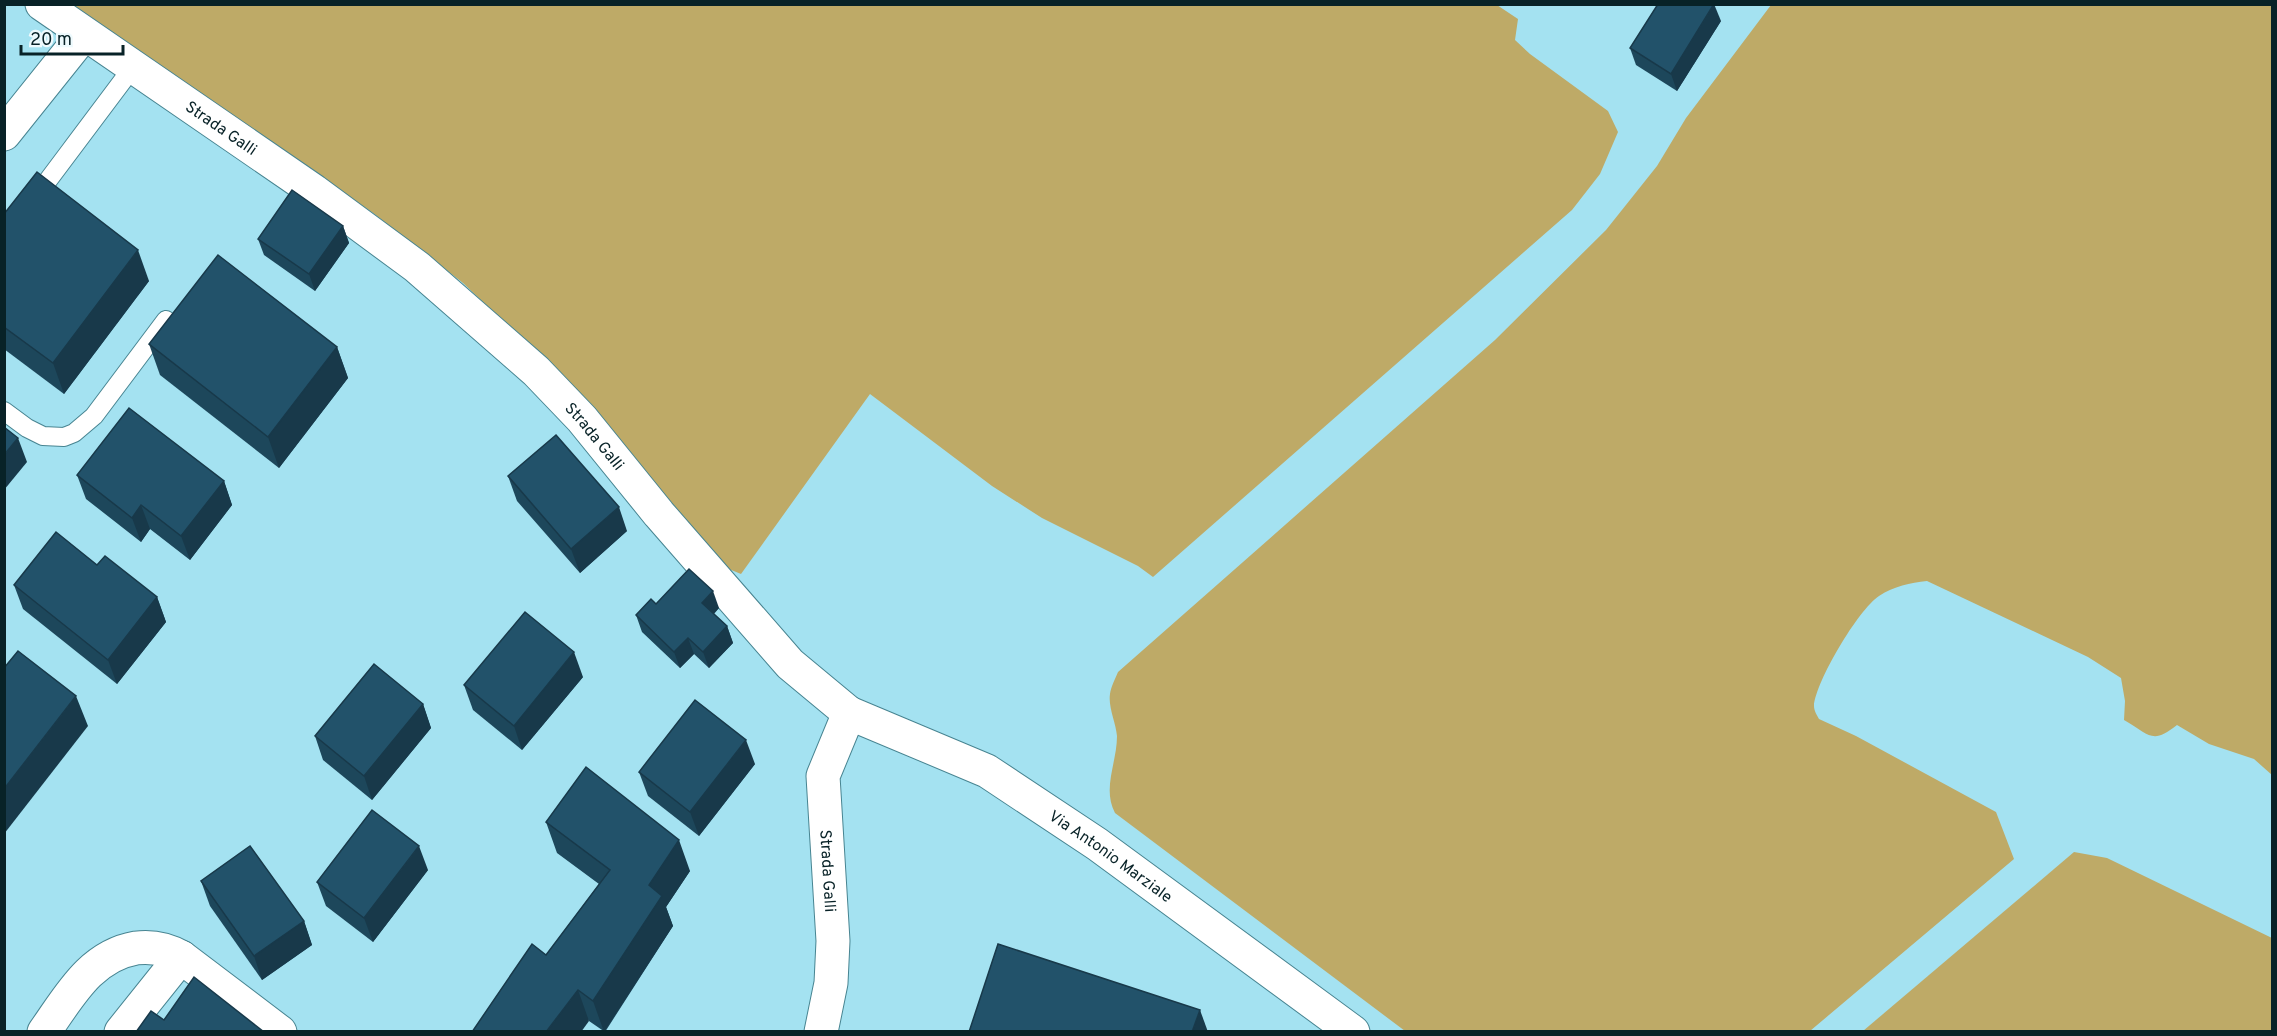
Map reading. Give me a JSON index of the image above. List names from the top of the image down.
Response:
{
  "streets": {
    "street": ["Strada Galli", "Via Antonio Marziale"]
  },
  "crossings": [
    ["Strada Galli", "Via Antonio Marziale"]
  ],
  "scale_bar": "20 m"
}
